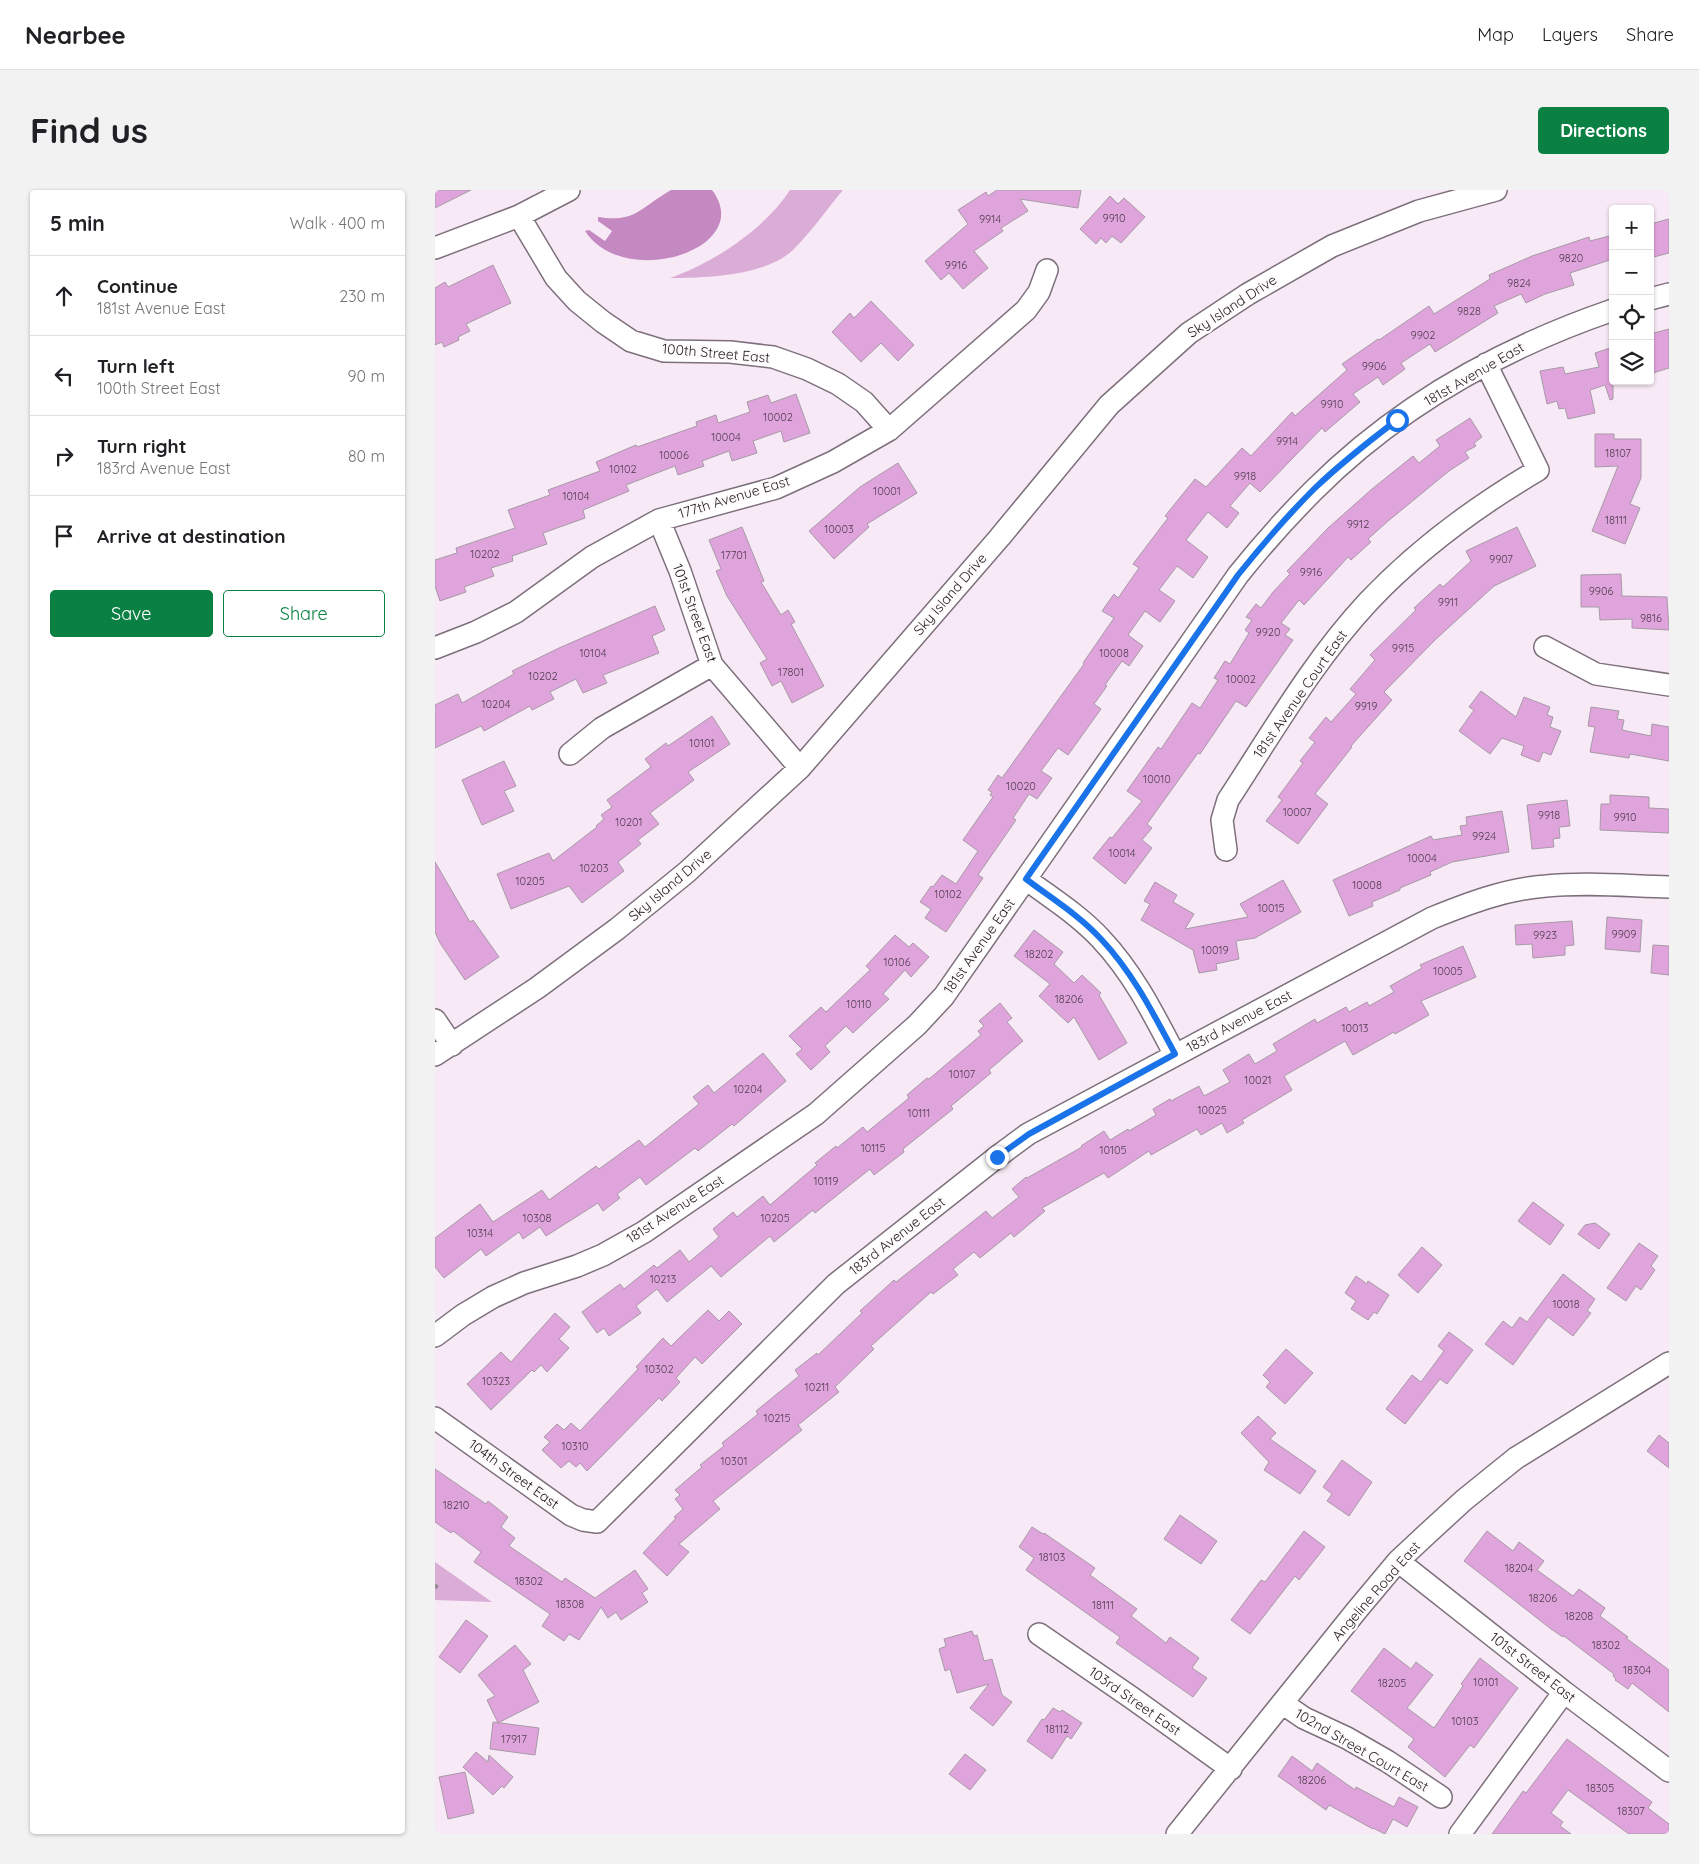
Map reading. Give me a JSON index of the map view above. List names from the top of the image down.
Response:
{
  "streets": {
    "street": [
      "Sky Island Drive",
      "100th Street East",
      "181st Avenue East",
      "177th Avenue East",
      "101st Street East",
      "181st Avenue Court East",
      "183rd Avenue East",
      "104th Street East",
      "Angeline Road East",
      "103rd Street East",
      "102nd Street Court East"
    ]
  },
  "crossings": [
    ["Sky Island Drive", "101st Street East"],
    ["100th Street East", "177th Avenue East"],
    ["181st Avenue East", "181st Avenue Court East"],
    ["177th Avenue East", "101st Street East"],
    ["101st Street East", "Angeline Road East"],
    ["183rd Avenue East", "104th Street East"],
    ["Angeline Road East", "103rd Street East"],
    ["Angeline Road East", "102nd Street Court East"]
  ],
  "house_numbers": [
    "9910",
    "9914",
    "9820",
    "9916",
    "9824",
    "9828",
    "9902",
    "9906",
    "9910",
    "10002",
    "10004",
    "9914",
    "18107",
    "10006",
    "10102",
    "9918",
    "10001",
    "10104",
    "18111",
    "9912",
    "10003",
    "10202",
    "17701",
    "9907",
    "9916",
    "9906",
    "9911",
    "9816",
    "9920",
    "9915",
    "10104",
    "10008",
    "17801",
    "10202",
    "10002",
    "10204",
    "9919",
    "10101",
    "10010",
    "10020",
    "10007",
    "9918",
    "9910",
    "10201",
    "9924",
    "10014",
    "10004",
    "10203",
    "10205",
    "10008",
    "10102",
    "10015",
    "9909",
    "9923",
    "10019",
    "18202",
    "10106",
    "10005",
    "18206",
    "10110",
    "10013",
    "10107",
    "10021",
    "10204",
    "10025",
    "10111",
    "10115",
    "10105",
    "10119",
    "10308",
    "10205",
    "10314",
    "10213",
    "10018",
    "10302",
    "10323",
    "10211",
    "10215",
    "10310",
    "10301",
    "18210",
    "18103",
    "18204",
    "18302",
    "18206",
    "18308",
    "18111",
    "18208",
    "18302",
    "18304",
    "10101",
    "18205",
    "10103",
    "18112",
    "17917",
    "18206",
    "18305",
    "18307"
  ],
  "page": {
    "header": "Nearbee",
    "nav": ["Map", "Layers", "Share"],
    "buttons": [
      "Directions",
      ["Save", "Share"]
    ],
    "title": "Find us",
    "heading": ["5 min", "Walk · 400 m"],
    "map_buttons": ["+", "−"],
    "list": [
      ["Continue", "181st Avenue East", "230 m"],
      ["Turn left", "100th Street East", "90 m"],
      ["Turn right", "183rd Avenue East", "80 m"],
      "Arrive at destination"
    ]
  }
}
